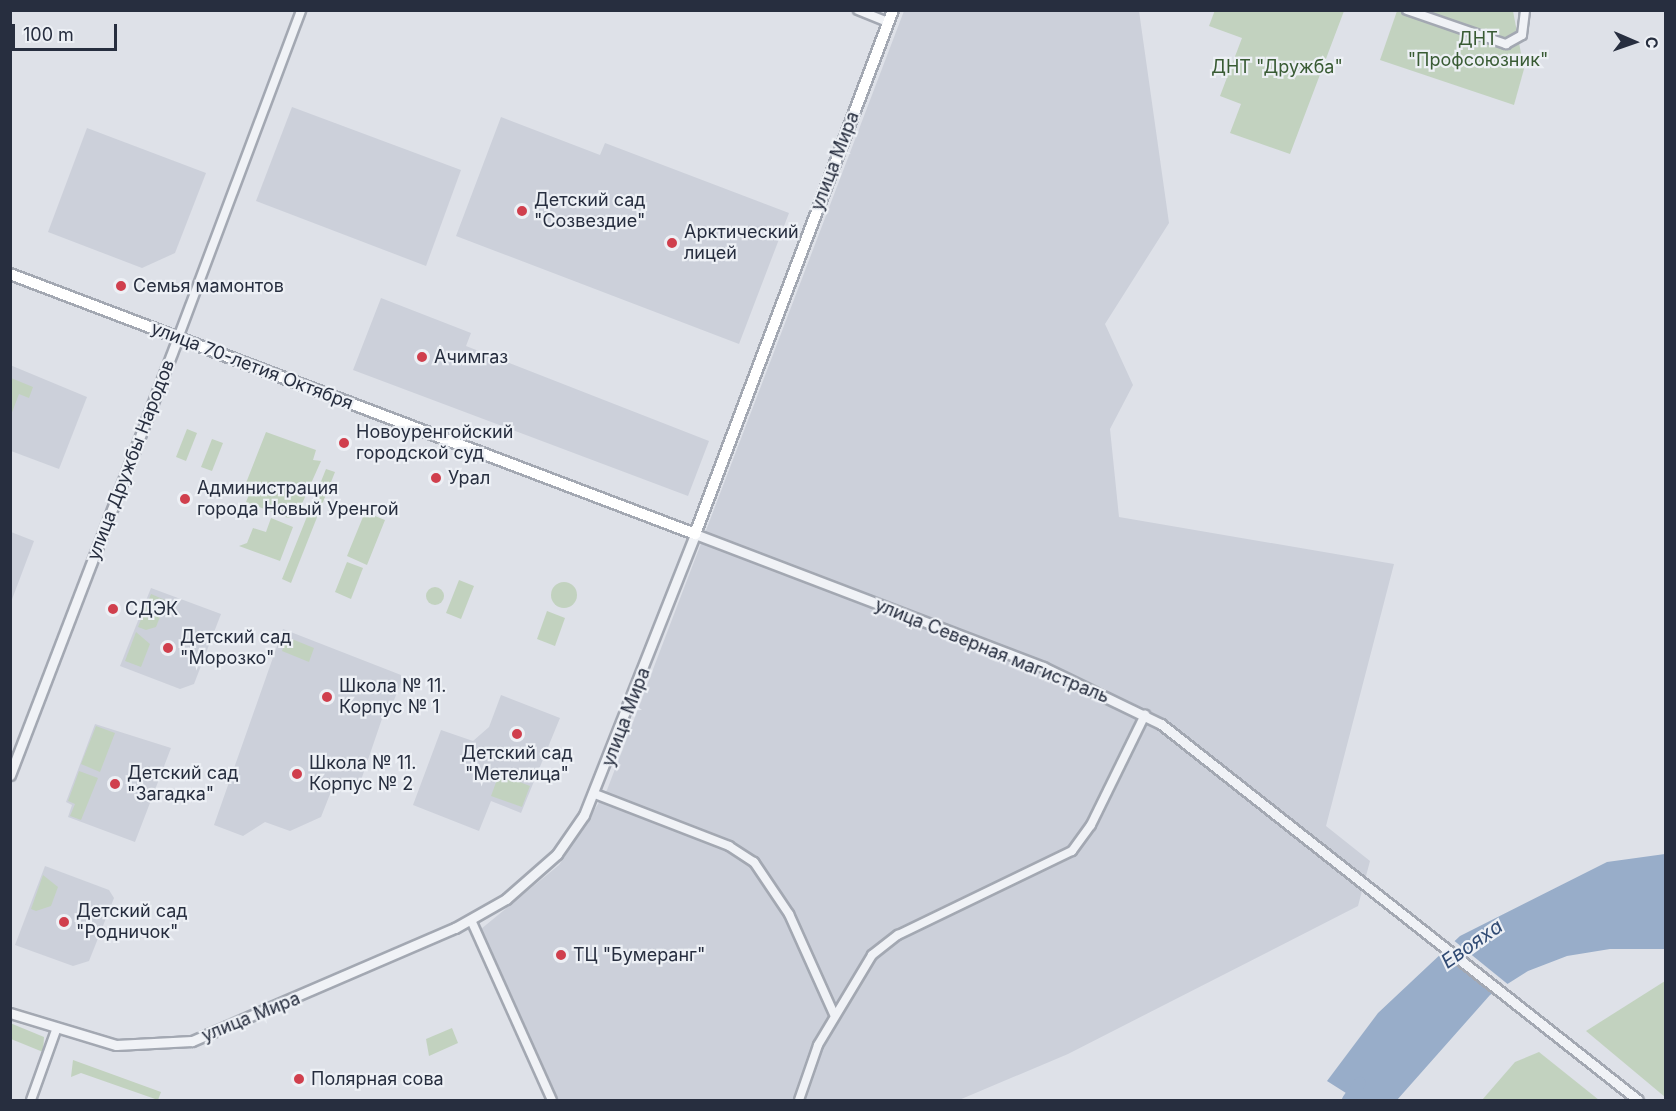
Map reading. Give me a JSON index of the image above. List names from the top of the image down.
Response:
{
  "streets": {
    "main road": ["улица Мира", "улица 70-летия Октября"],
    "street": ["улица Дружбы Народов", "улица Северная магистраль"]
  },
  "crossings": [
    ["улица Мира", "улица 70-летия Октября"],
    ["улица Мира", "улица Северная магистраль"],
    ["улица 70-летия Октября", "улица Дружбы Народов"],
    ["улица 70-летия Октября", "улица Северная магистраль"]
  ],
  "water": ["Евояха"],
  "parks": ["ДНТ \"Профсоюзник\"", "ДНТ \"Дружба\""],
  "places": [
    "Детский сад \"Созвездие\"",
    "Арктический лицей",
    "Семья мамонтов",
    "Ачимгаз",
    "Новоуренгойский городской суд",
    "Урал",
    "Администрация города Новый Уренгой",
    "СДЭК",
    "Детский сад \"Морозко\"",
    "Школа № 11. Корпус № 1",
    "Детский сад \"Метелица\"",
    "Школа № 11. Корпус № 2",
    "Детский сад \"Загадка\"",
    "Детский сад \"Родничок\"",
    "ТЦ \"Бумеранг\"",
    "Полярная сова"
  ],
  "scale_bar": "100 m",
  "north": "right"
}
